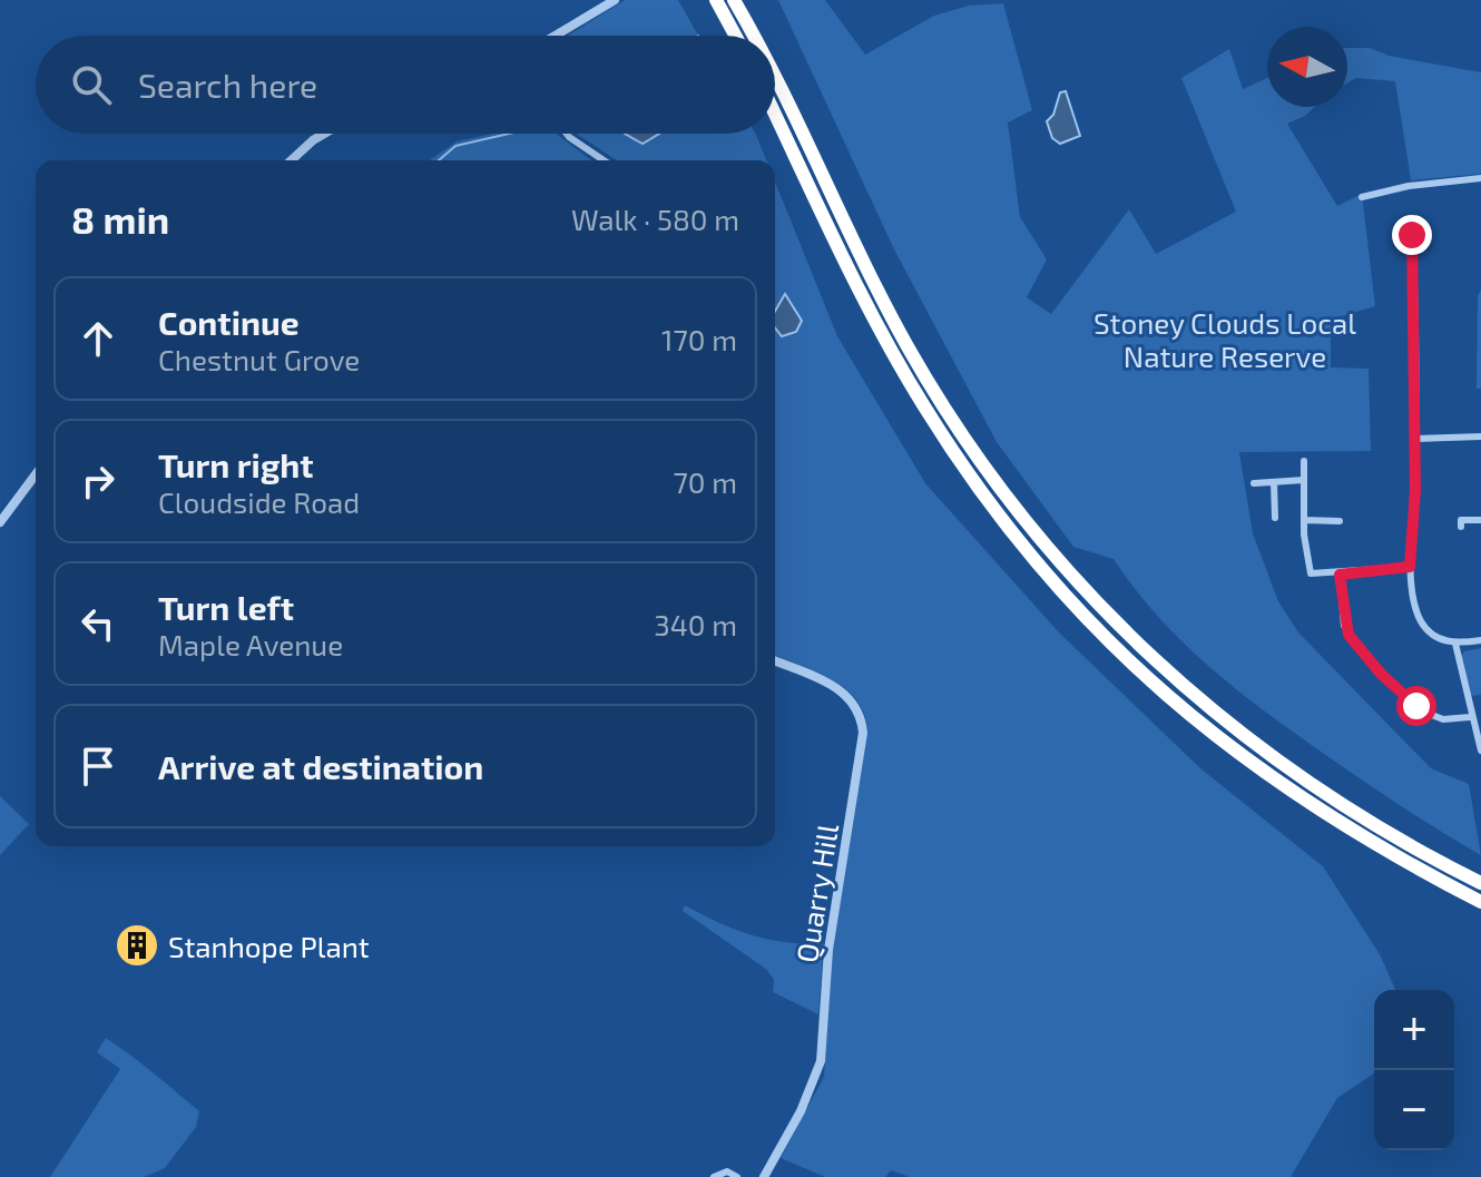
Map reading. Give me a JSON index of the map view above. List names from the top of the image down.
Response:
{
  "streets": {
    "street": ["Quarry Hill"]
  },
  "parks": ["Stoney Clouds Local Nature Reserve"],
  "places": {
    "building": ["Stanhope Plant"]
  },
  "north": "left",
  "page": {
    "search": "Search here",
    "heading": ["8 min", "Walk · 580 m"],
    "list": [
      ["Continue", "Chestnut Grove", "170 m"],
      ["Turn right", "Cloudside Road", "70 m"],
      ["Turn left", "Maple Avenue", "340 m"],
      "Arrive at destination"
    ],
    "map_buttons": ["+", "−"]
  }
}
